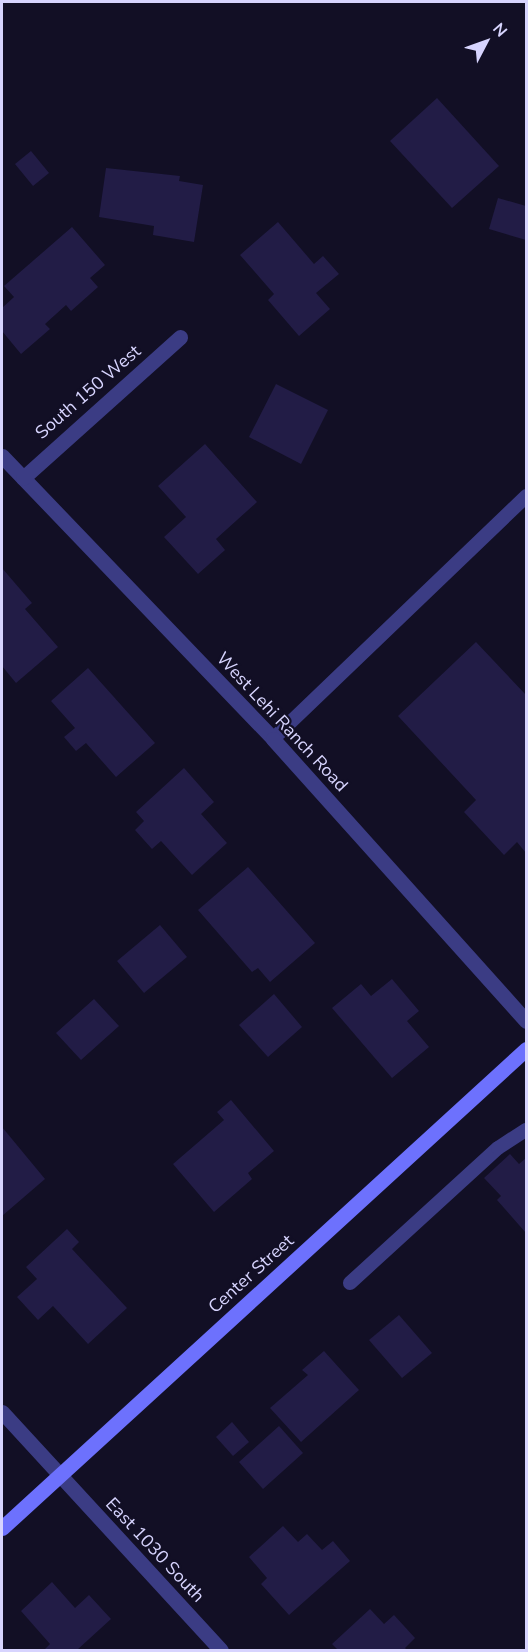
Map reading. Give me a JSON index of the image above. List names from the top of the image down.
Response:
{
  "streets": {
    "street": [
      "South 150 West",
      "West Lehi Ranch Road",
      "Center Street",
      "East 1030 South"
    ]
  },
  "crossings": [
    ["South 150 West", "West Lehi Ranch Road"],
    ["Center Street", "East 1030 South"]
  ],
  "north": "top right"
}
